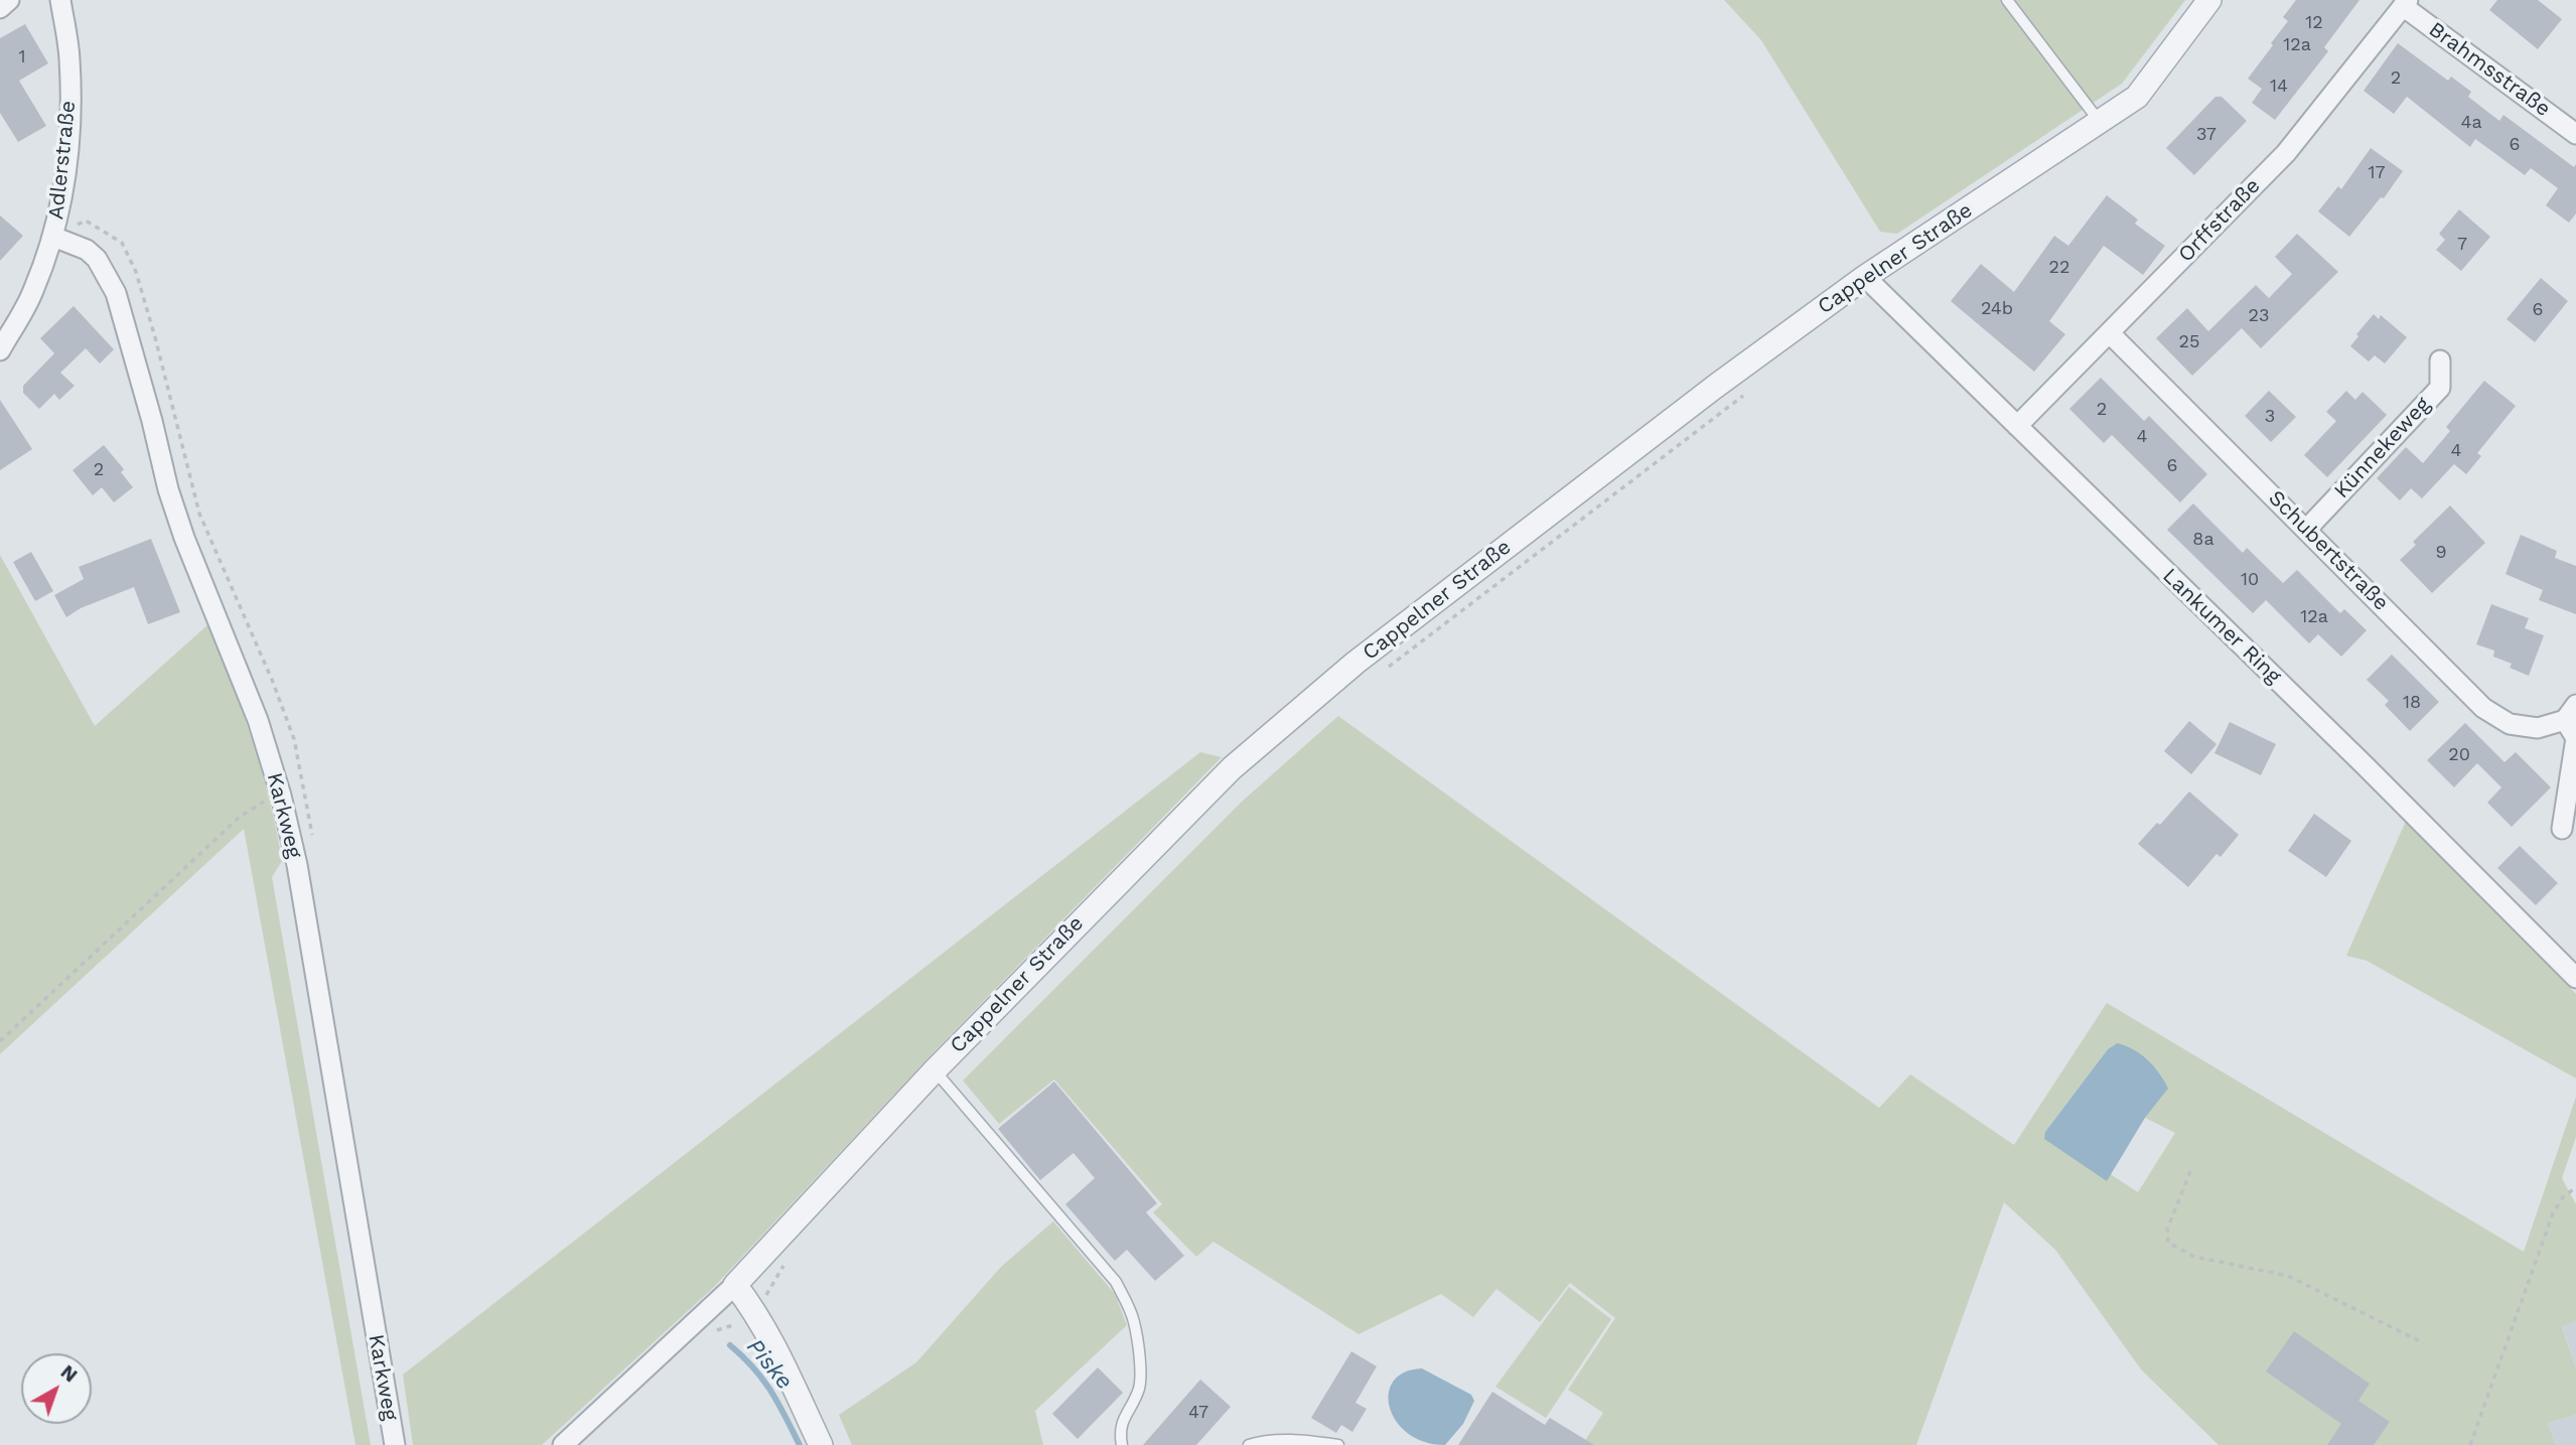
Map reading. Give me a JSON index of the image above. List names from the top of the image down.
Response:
{
  "streets": {
    "street": [
      "Brahmsstraße",
      "Adlerstraße",
      "Orffstraße",
      "Cappelner Straße",
      "Künnekeweg",
      "Schubertstraße",
      "Lankumer Ring",
      "Karkweg"
    ]
  },
  "crossings": [
    ["Brahmsstraße", "Orffstraße"],
    ["Adlerstraße", "Karkweg"],
    ["Orffstraße", "Schubertstraße"],
    ["Orffstraße", "Lankumer Ring"],
    ["Cappelner Straße", "Lankumer Ring"],
    ["Künnekeweg", "Schubertstraße"]
  ],
  "water": ["Piske"],
  "house_numbers": [
    "12",
    "12a",
    "1",
    "2",
    "14",
    "4a",
    "37",
    "6",
    "17",
    "7",
    "22",
    "24b",
    "6",
    "23",
    "25",
    "2",
    "3",
    "4",
    "4",
    "6",
    "2",
    "8a",
    "9",
    "10",
    "12a",
    "18",
    "20",
    "47"
  ],
  "north": "top right"
}
